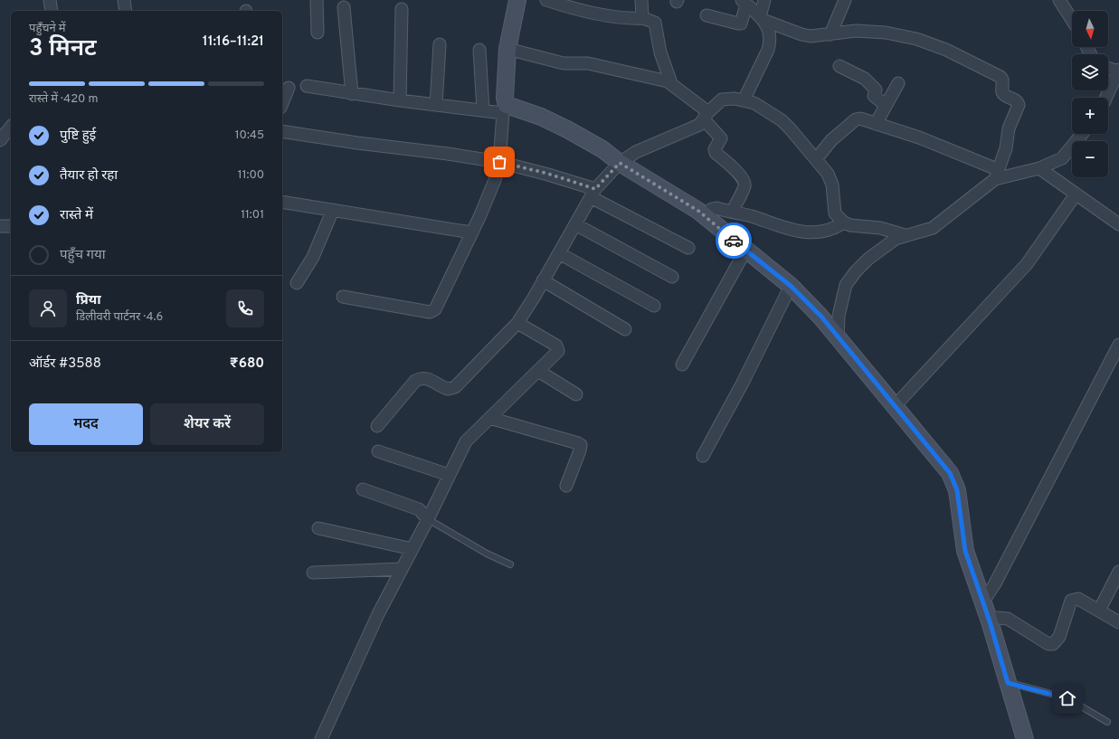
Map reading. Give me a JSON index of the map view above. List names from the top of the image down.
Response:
{
  "north": "bottom",
  "page": {
    "map_buttons": ["+", "−"],
    "heading": ["3 मिनट", "पहुँचने में", "11:16–11:21"],
    "panel": [
      "प्रिया",
      "डिलीवरी पार्टनर · 4.6",
      "ऑर्डर #3588",
      "₹680"
    ],
    "bar": "रास्ते में · 420 m",
    "list": [
      ["पुष्टि हुई", "10:45"],
      ["तैयार हो रहा", "11:00"],
      ["रास्ते में", "11:01"],
      "पहुँच गया"
    ],
    "buttons": ["मदद", "शेयर करें"]
  }
}
